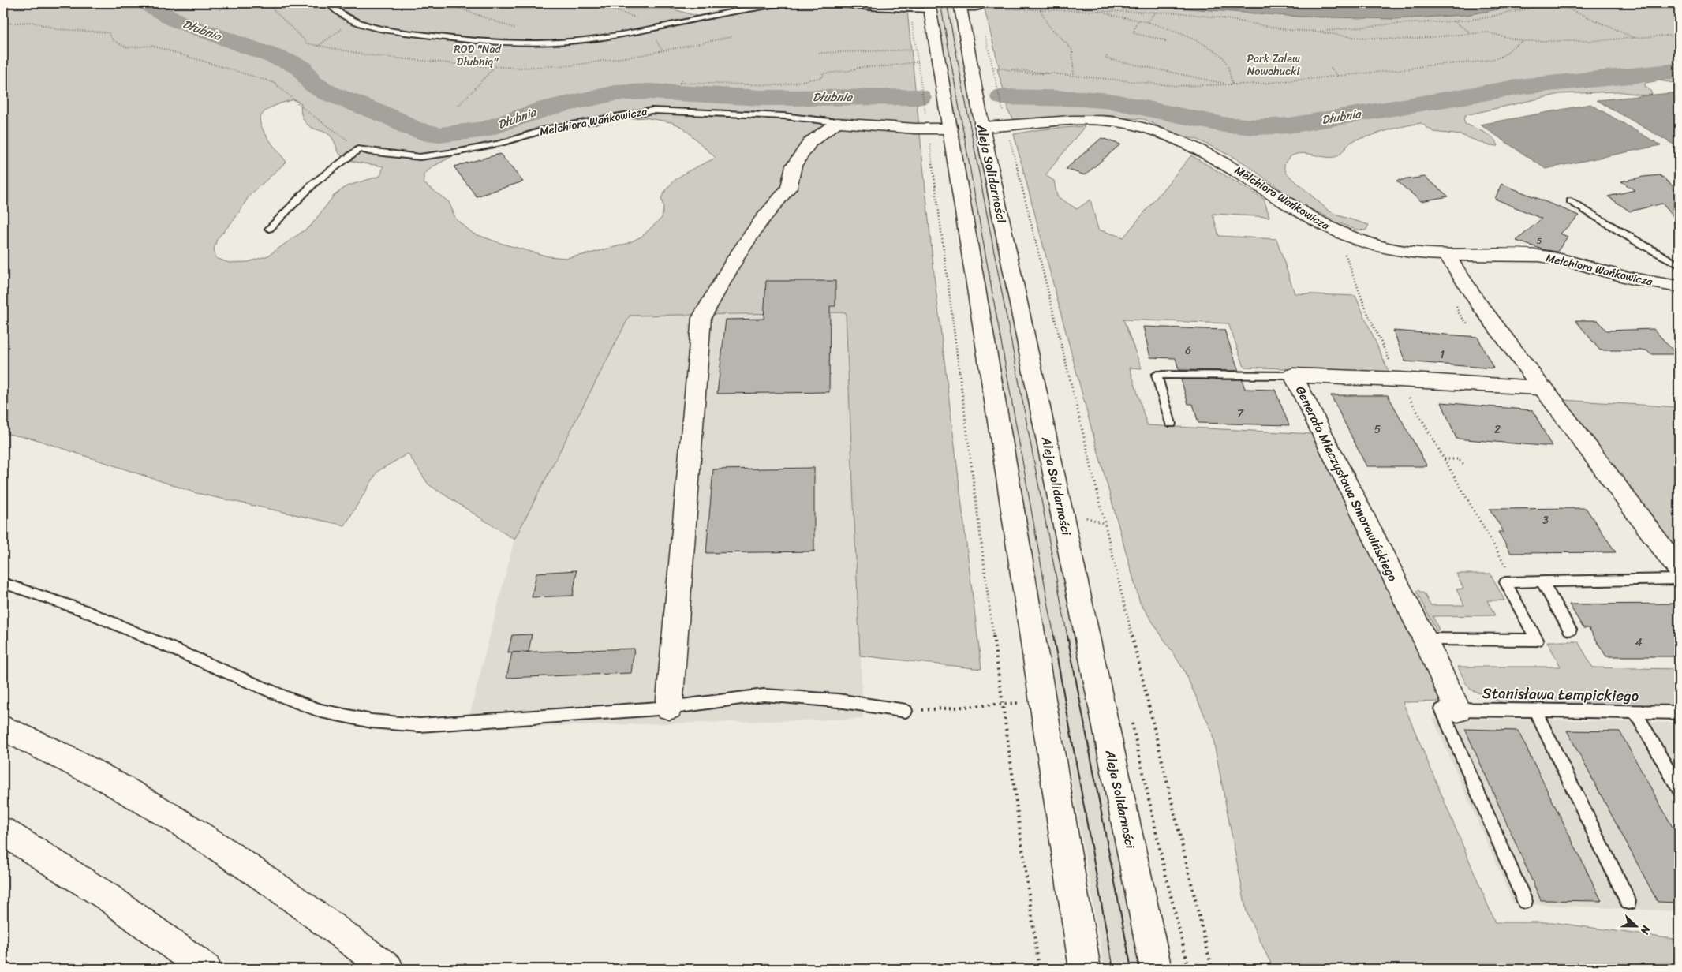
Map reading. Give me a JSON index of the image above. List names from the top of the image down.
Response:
{
  "streets": {
    "street": ["Melchiora Wańkowicza", "Aleja Solidarności", "Generała Mieczysława Smorawińskiego"],
    "lane": ["Stanisława Łempickiego"]
  },
  "crossings": [
    ["Melchiora Wańkowicza", "Aleja Solidarności"],
    ["Generała Mieczysława Smorawińskiego", "Stanisława Łempickiego"]
  ],
  "water": ["Dłubnia"],
  "parks": ["ROD \"Nad Dłubnią\"", "Park Zalew Nowohucki"],
  "house_numbers": [
    "5",
    "6",
    "1",
    "7",
    "5",
    "2",
    "3",
    "4"
  ],
  "north": "right"
}
